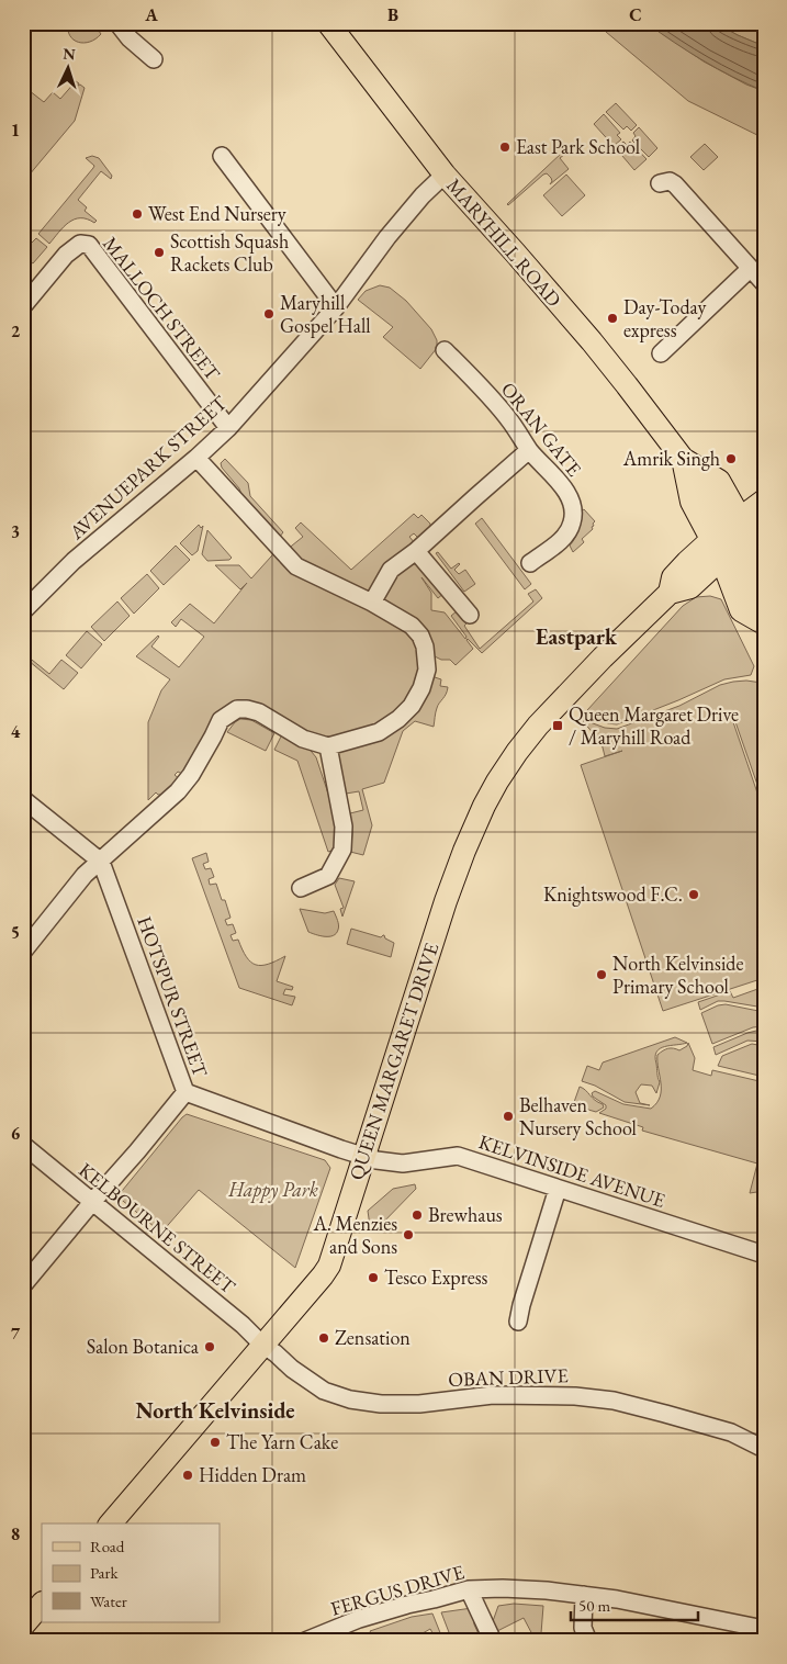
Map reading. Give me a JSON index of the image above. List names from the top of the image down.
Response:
{
  "streets": {
    "main road": ["MARYHILL ROAD", "QUEEN MARGARET DRIVE"],
    "street": [
      "MALLOCH STREET",
      "ORAN GATE",
      "AVENUEPARK STREET",
      "HOTSPUR STREET",
      "KELVINSIDE AVENUE",
      "KELBOURNE STREET",
      "OBAN DRIVE",
      "FERGUS DRIVE"
    ]
  },
  "crossings": [
    ["MARYHILL ROAD", "AVENUEPARK STREET"],
    ["MARYHILL ROAD", "QUEEN MARGARET DRIVE"],
    ["MALLOCH STREET", "AVENUEPARK STREET"],
    ["HOTSPUR STREET", "QUEEN MARGARET DRIVE"],
    ["HOTSPUR STREET", "KELVINSIDE AVENUE"],
    ["QUEEN MARGARET DRIVE", "KELVINSIDE AVENUE"],
    ["QUEEN MARGARET DRIVE", "KELBOURNE STREET"],
    ["QUEEN MARGARET DRIVE", "OBAN DRIVE"],
    ["KELBOURNE STREET", "OBAN DRIVE"]
  ],
  "districts": ["Eastpark", "North Kelvinside"],
  "parks": ["Happy Park"],
  "places": {
    "other": [
      "East Park School",
      "West End Nursery",
      "Scottish Squash Rackets Club",
      "Maryhill Gospel Hall",
      "Day-Today express",
      "Amrik Singh",
      "Knightswood F.C.",
      "North Kelvinside Primary School",
      "Belhaven Nursery School",
      "Brewhaus",
      "A. Menzies and Sons",
      "Tesco Express",
      "Zensation",
      "Salon Botanica",
      "The Yarn Cake",
      "Hidden Dram"
    ],
    "transit": ["Queen Margaret Drive / Maryhill Road"]
  },
  "legend": ["Road", "Park", "Water"],
  "scale_bar": "50 m",
  "north": "top",
  "grid": {
    "columns": ["A", "B", "C"],
    "rows": [
      "1",
      "2",
      "3",
      "4",
      "5",
      "6",
      "7",
      "8"
    ]
  }
}
